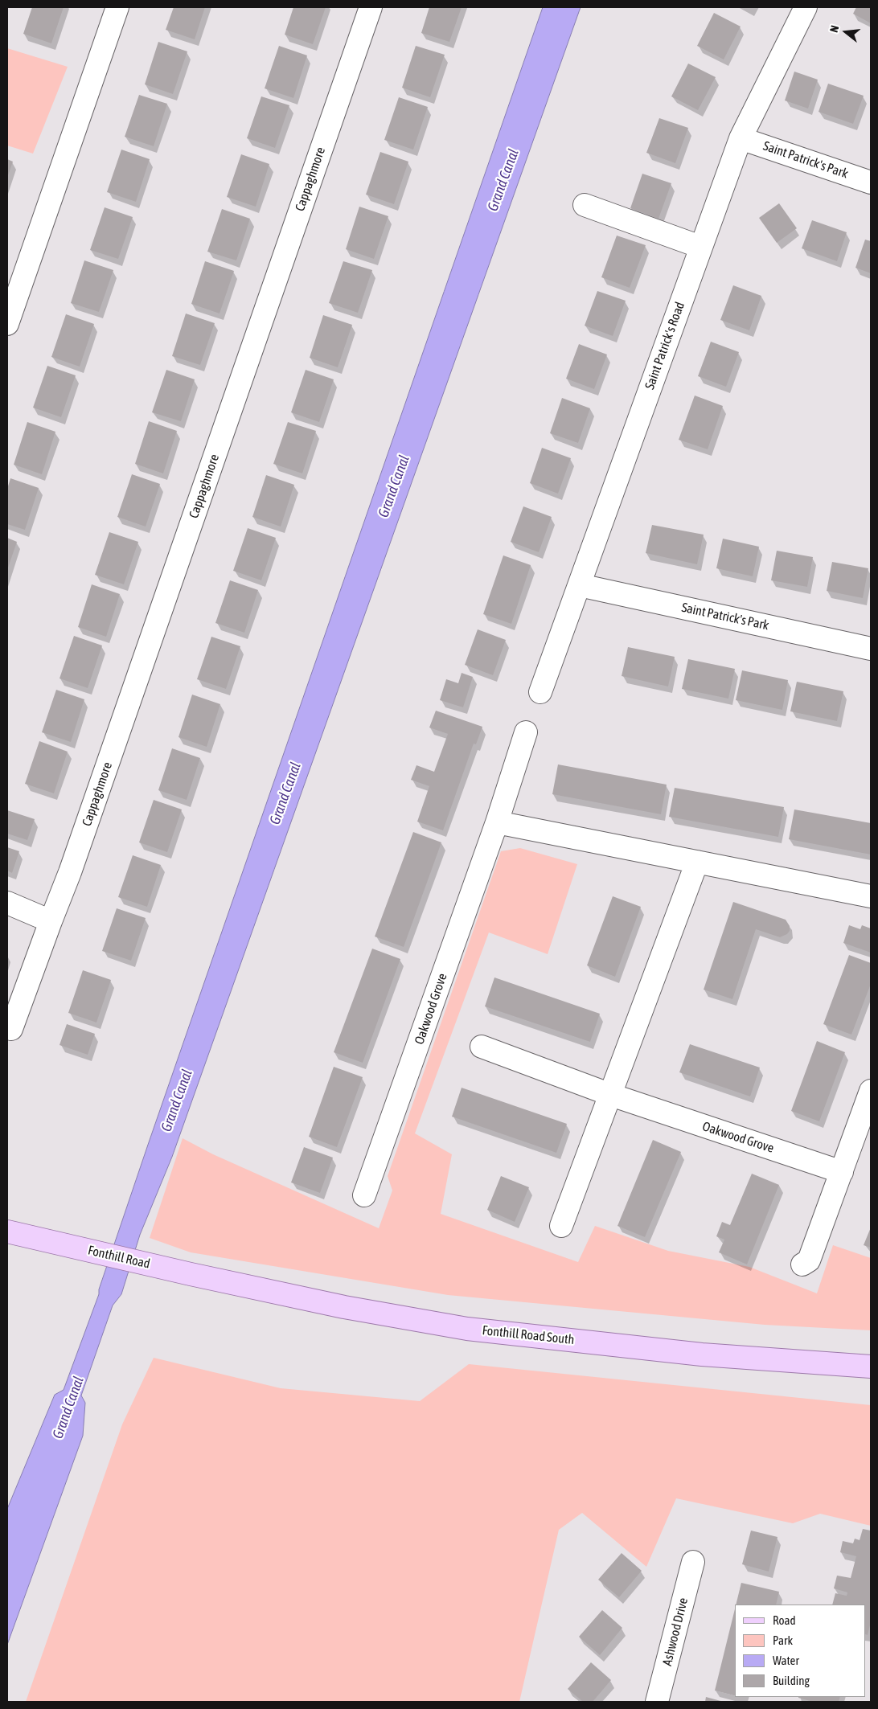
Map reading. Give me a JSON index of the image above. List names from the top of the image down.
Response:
{
  "streets": {
    "main road": ["Fonthill Road", "Fonthill Road South"],
    "street": [
      "Saint Patrick's Park",
      "Cappaghmore",
      "Saint Patrick's Road",
      "Oakwood Grove",
      "Ashwood Drive"
    ]
  },
  "crossings": [
    ["Saint Patrick's Park", "Saint Patrick's Road"],
    ["Fonthill Road", "Fonthill Road South"]
  ],
  "water": ["Grand Canal"],
  "legend": [
    "Road",
    "Park",
    "Water",
    "Building"
  ],
  "north": "left"
}
